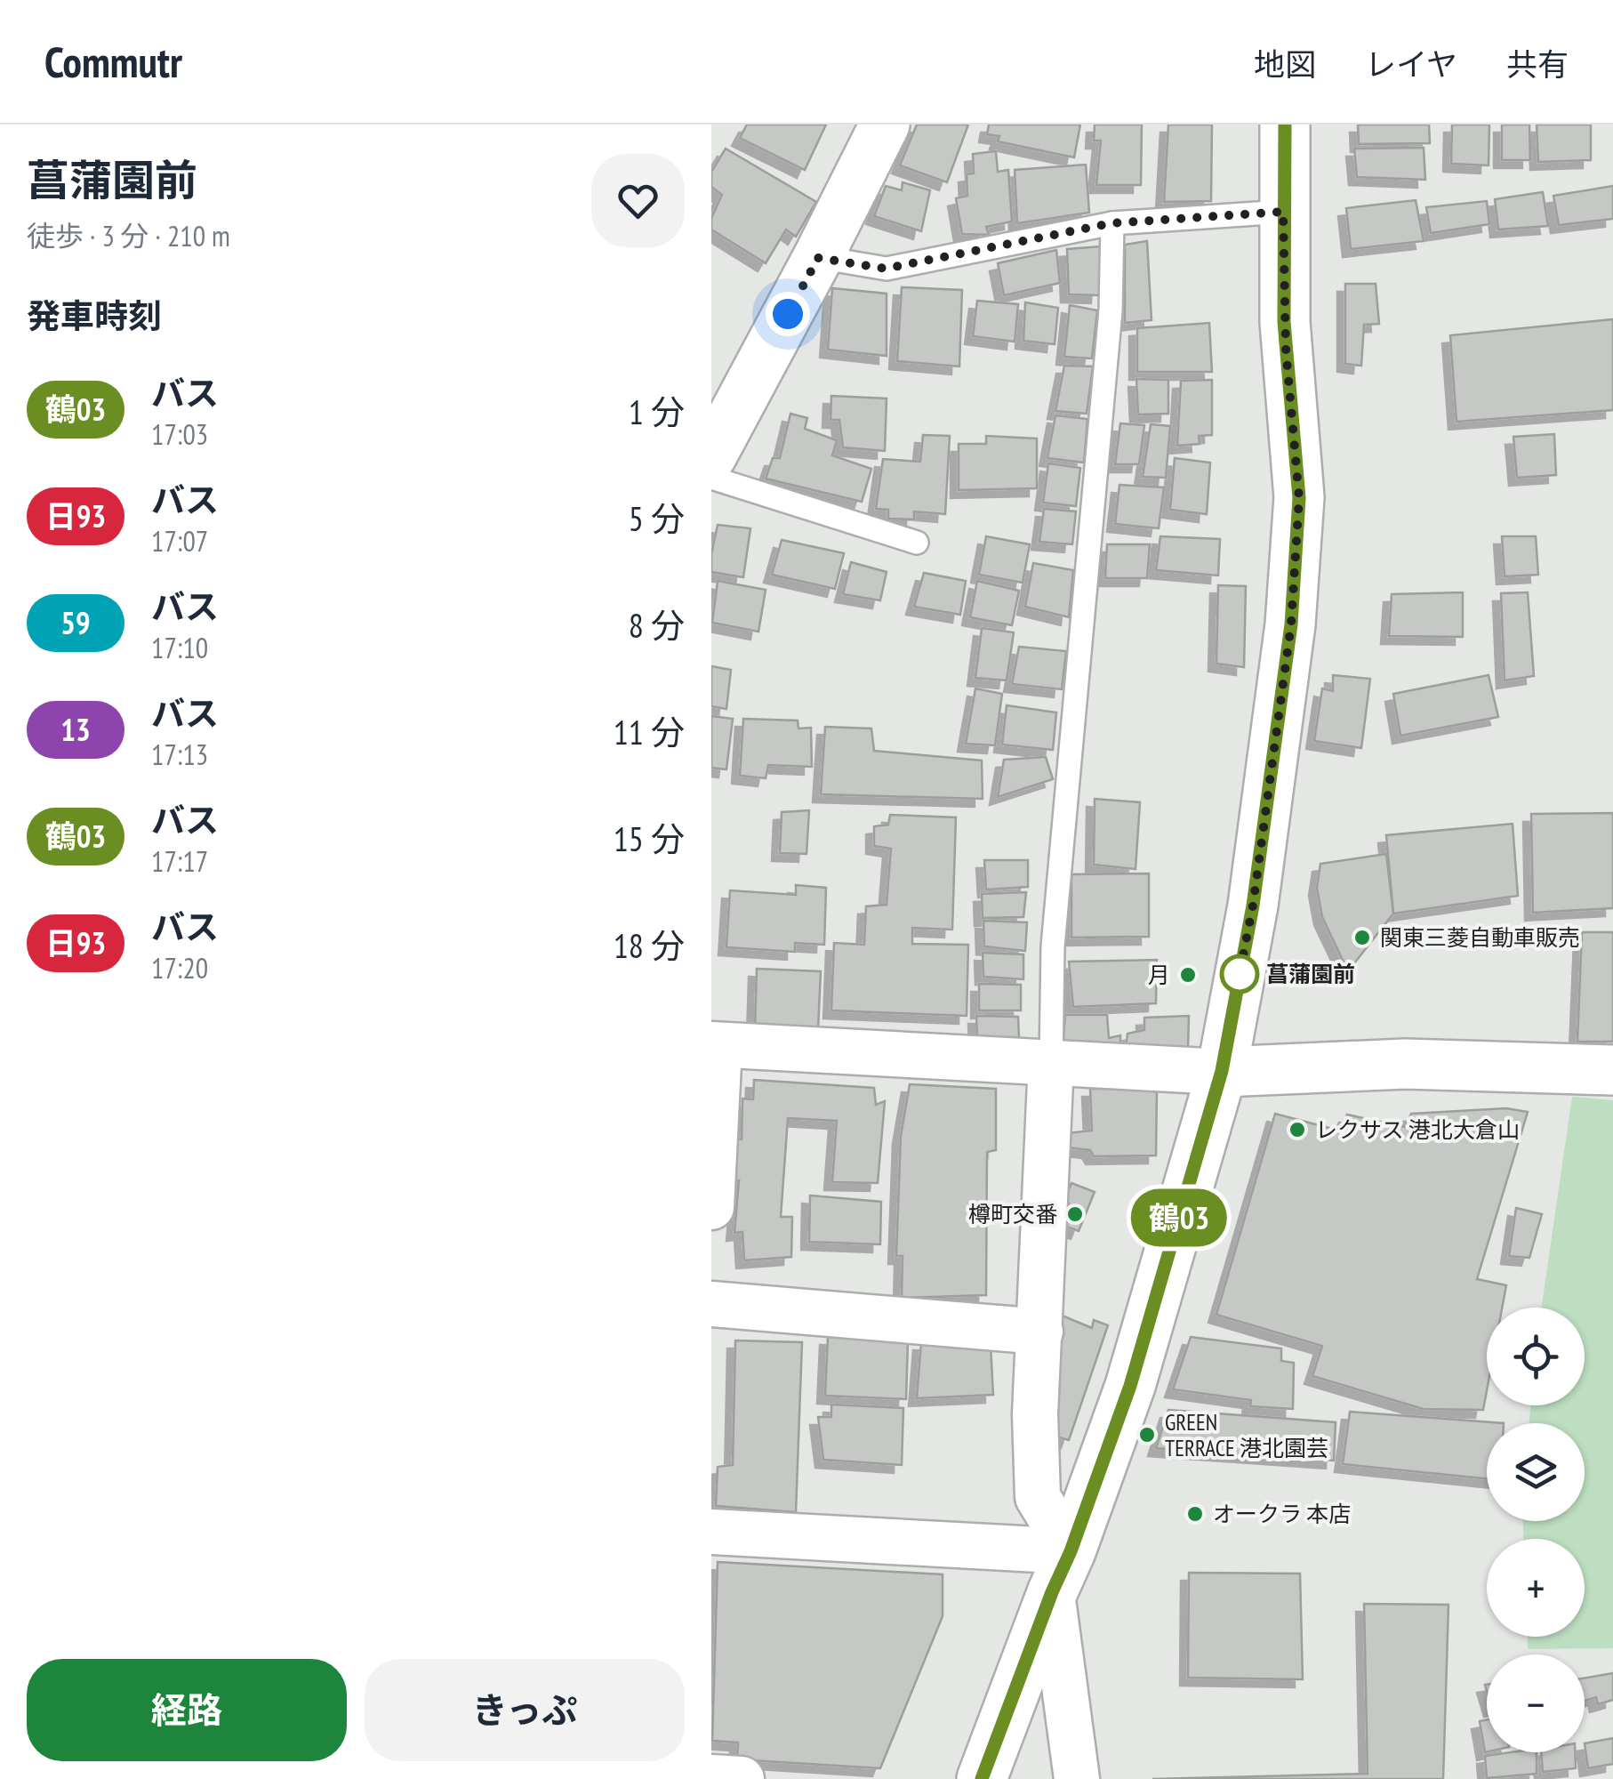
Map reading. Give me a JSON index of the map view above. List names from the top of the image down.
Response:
{
  "places": [
    "関東三菱自動車販売",
    "菖蒲園前",
    "月",
    "レクサス 港北大倉山",
    "樽町交番",
    "GREEN TERRACE 港北園芸",
    "オークラ 本店"
  ],
  "lines": ["bus line 鶴03"],
  "page": {
    "header": "Commutr",
    "nav": ["地図", "レイヤ", "共有"],
    "heading": [
      ["菖蒲園前", "徒歩 · 3 分 · 210 m"],
      "発車時刻"
    ],
    "on_map": "鶴03",
    "list": [
      {
        "mark": "鶴03",
        "name": "バス",
        "note": "17:03",
        "value": "1 分"
      },
      {
        "mark": "日93",
        "name": "バス",
        "note": "17:07",
        "value": "5 分"
      },
      {
        "mark": "59",
        "name": "バス",
        "note": "17:10",
        "value": "8 分"
      },
      {
        "mark": "13",
        "name": "バス",
        "note": "17:13",
        "value": "11 分"
      },
      {
        "mark": "鶴03",
        "name": "バス",
        "note": "17:17",
        "value": "15 分"
      },
      {
        "mark": "日93",
        "name": "バス",
        "note": "17:20",
        "value": "18 分"
      }
    ],
    "map_buttons": ["+", "−"],
    "buttons": ["経路", "きっぷ"]
  }
}
